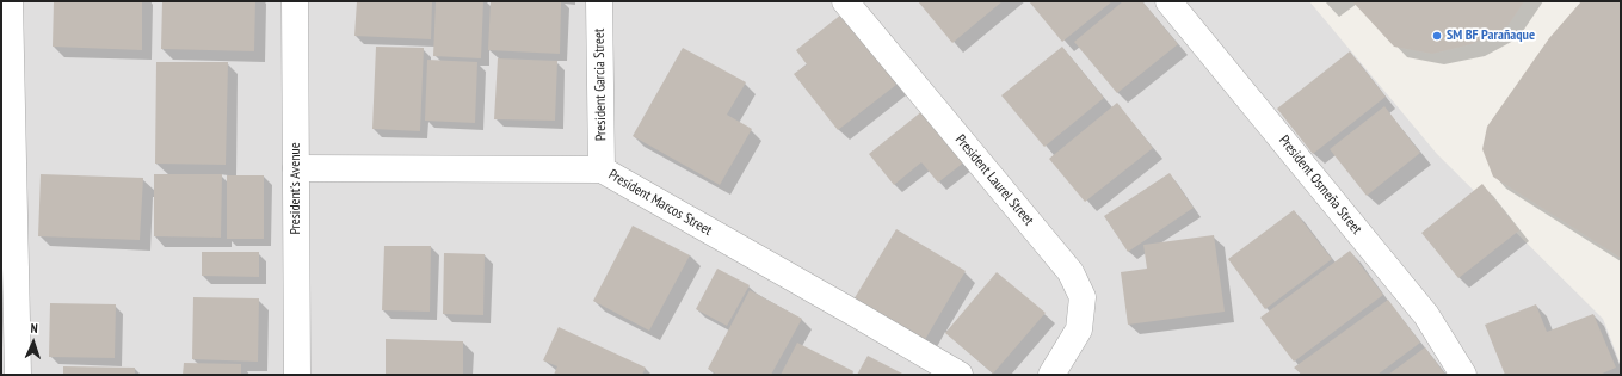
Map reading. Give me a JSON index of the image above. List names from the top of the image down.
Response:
{
  "streets": {
    "street": [
      "President Garcia Street",
      "President Laurel Street",
      "President Osmeña Street",
      "President's Avenue",
      "President Marcos Street"
    ]
  },
  "crossings": [
    ["President Garcia Street", "President Marcos Street"],
    ["President's Avenue", "President Marcos Street"]
  ],
  "places": ["SM BF Parañaque"],
  "north": "top"
}
